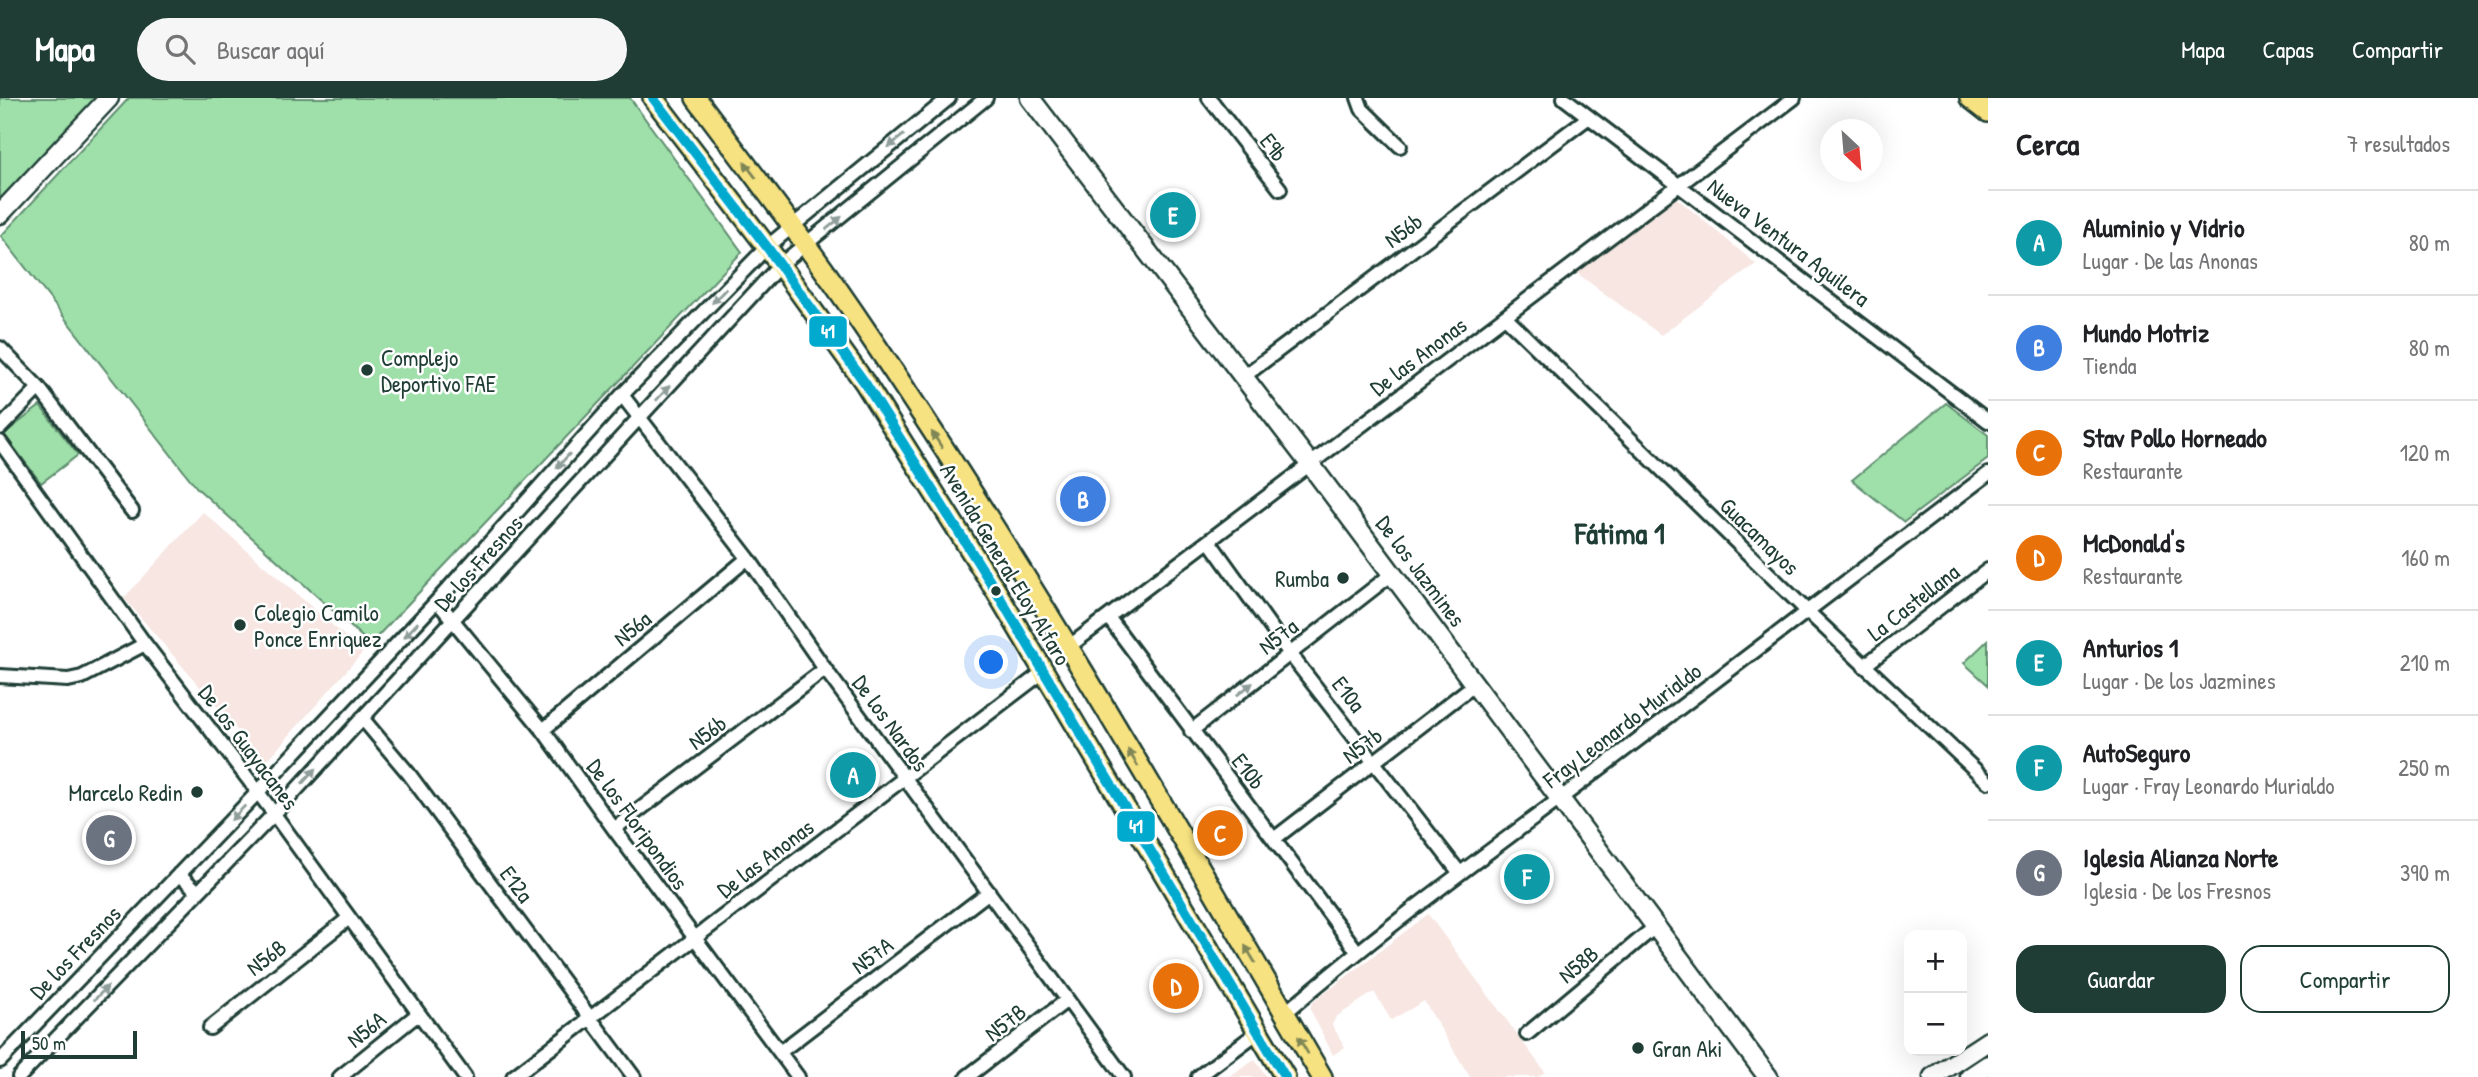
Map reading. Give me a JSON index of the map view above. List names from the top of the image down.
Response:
{
  "streets": {
    "main road": ["Avenida General Eloy Alfaro"],
    "street": [
      "E9b",
      "N56b",
      "Nueva Ventura Aguilera",
      "De las Anonas",
      "Guacamayos",
      "De los Fresnos",
      "De los Jazmines",
      "La Castellana",
      "N56a",
      "N57a",
      "E10a",
      "De los Nardos",
      "Fray Leonardo Murialdo",
      "N57b",
      "De los Guayacanes",
      "E10b",
      "De los Floripondios",
      "E12a",
      "N57A",
      "N56B",
      "N58B",
      "N57B",
      "N56A"
    ]
  },
  "crossings": [
    ["N56b", "Nueva Ventura Aguilera"],
    ["N56b", "De los Jazmines"],
    ["N56b", "De los Nardos"],
    ["N56b", "De los Floripondios"],
    ["Nueva Ventura Aguilera", "De las Anonas"],
    ["De las Anonas", "Guacamayos"],
    ["De las Anonas", "Avenida General Eloy Alfaro"],
    ["De las Anonas", "De los Jazmines"],
    ["De las Anonas", "E10a"],
    ["De las Anonas", "De los Nardos"],
    ["De las Anonas", "E10b"],
    ["De las Anonas", "De los Floripondios"],
    ["De las Anonas", "E12a"],
    ["Guacamayos", "La Castellana"],
    ["Guacamayos", "Fray Leonardo Murialdo"],
    ["De los Fresnos", "Avenida General Eloy Alfaro"],
    ["De los Fresnos", "De los Nardos"],
    ["De los Fresnos", "De los Guayacanes"],
    ["De los Fresnos", "De los Floripondios"],
    ["De los Fresnos", "E12a"],
    ["Avenida General Eloy Alfaro", "Fray Leonardo Murialdo"],
    ["De los Jazmines", "N57a"],
    ["De los Jazmines", "Fray Leonardo Murialdo"],
    ["De los Jazmines", "N57b"],
    ["De los Jazmines", "N58B"],
    ["N56a", "De los Nardos"],
    ["N56a", "De los Floripondios"],
    ["N57a", "E10a"],
    ["N57a", "E10b"],
    ["E10a", "Fray Leonardo Murialdo"],
    ["E10a", "N57b"],
    ["De los Nardos", "N57A"],
    ["De los Nardos", "N57B"],
    ["Fray Leonardo Murialdo", "E10b"],
    ["N57b", "E10b"],
    ["De los Guayacanes", "N56B"],
    ["De los Guayacanes", "N56A"],
    ["De los Floripondios", "N57A"]
  ],
  "one_way": ["N57a"],
  "districts": ["Fátima 1"],
  "places": [
    "Complejo Deportivo FAE",
    "Rumba",
    "Colegio Camilo Ponce Enriquez",
    "Marcelo Redin",
    "Gran Aki"
  ],
  "lines": ["transit line 41"],
  "scale_bar": "50 m",
  "north": "bottom right",
  "page": {
    "header": "Mapa",
    "search": "Buscar aquí",
    "nav": ["Mapa", "Capas", "Compartir"],
    "heading": ["Cerca", "7 resultados"],
    "pins": [
      "E",
      "B",
      "A",
      "C",
      "G",
      "F",
      "D"
    ],
    "list": [
      {
        "mark": "A",
        "name": "Aluminio y Vidrio",
        "note": "Lugar · De las Anonas",
        "value": "80 m"
      },
      {
        "mark": "B",
        "name": "Mundo Motriz",
        "note": "Tienda",
        "value": "80 m"
      },
      {
        "mark": "C",
        "name": "Stav Pollo Horneado",
        "note": "Restaurante",
        "value": "120 m"
      },
      {
        "mark": "D",
        "name": "McDonald's",
        "note": "Restaurante",
        "value": "160 m"
      },
      {
        "mark": "E",
        "name": "Anturios 1",
        "note": "Lugar · De los Jazmines",
        "value": "210 m"
      },
      {
        "mark": "F",
        "name": "AutoSeguro",
        "note": "Lugar · Fray Leonardo Murialdo",
        "value": "250 m"
      },
      {
        "mark": "G",
        "name": "Iglesia Alianza Norte",
        "note": "Iglesia · De los Fresnos",
        "value": "390 m"
      }
    ],
    "buttons": ["Guardar", "Compartir"],
    "map_buttons": ["+", "−"],
    "scale": "50 m"
  }
}
